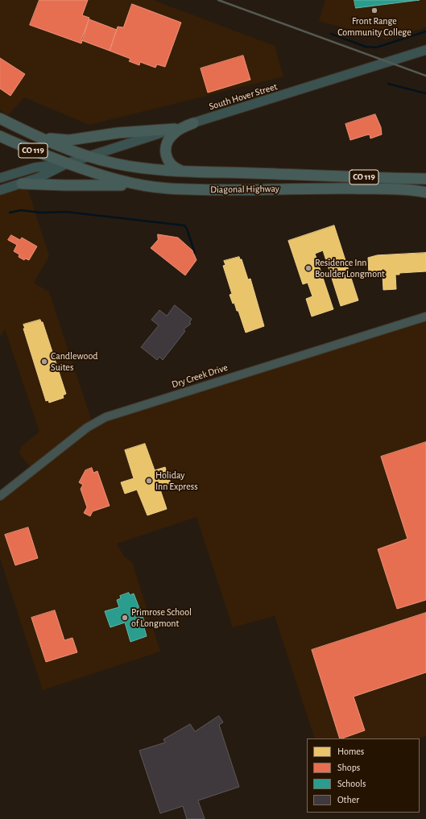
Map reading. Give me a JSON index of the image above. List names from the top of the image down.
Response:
{
  "streets": {
    "highway": ["CO 119", "Diagonal Highway"],
    "main road": ["South Hover Street"],
    "street": ["Dry Creek Drive"]
  },
  "crossings": [
    ["South Hover Street", "CO 119"],
    ["South Hover Street", "Diagonal Highway"],
    ["CO 119", "Diagonal Highway"]
  ],
  "places": [
    "Front Range Community College",
    "Residence Inn Boulder Longmont",
    "Candlewood Suites",
    "Holiday Inn Express",
    "Primrose School of Longmont"
  ],
  "legend": [
    "Homes",
    "Shops",
    "Schools",
    "Other"
  ]
}
